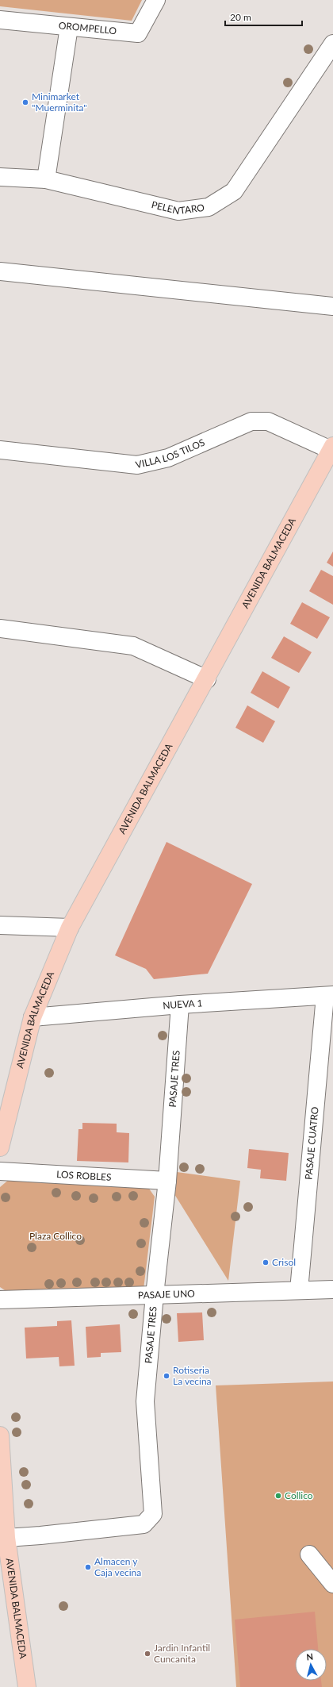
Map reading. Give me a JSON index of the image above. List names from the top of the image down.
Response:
{
  "streets": {
    "main road": ["AVENIDA BALMACEDA"],
    "street": [
      "OROMPELLO",
      "PELENTARO",
      "VILLA LOS TILOS",
      "NUEVA 1",
      "PASAJE TRES",
      "PASAJE CUATRO",
      "LOS ROBLES",
      "PASAJE UNO"
    ]
  },
  "crossings": [
    ["VILLA LOS TILOS", "AVENIDA BALMACEDA"],
    ["AVENIDA BALMACEDA", "NUEVA 1"],
    ["AVENIDA BALMACEDA", "PASAJE TRES"],
    ["NUEVA 1", "PASAJE TRES"],
    ["NUEVA 1", "PASAJE CUATRO"],
    ["PASAJE TRES", "LOS ROBLES"],
    ["PASAJE TRES", "PASAJE UNO"],
    ["PASAJE CUATRO", "PASAJE UNO"]
  ],
  "parks": ["Plaza Collico"],
  "places": [
    "Minimarket \"Muerminita\"",
    "Crisol",
    "Rotiseria La vecina",
    "Collico",
    "Almacen y Caja vecina",
    "Jardin Infantil Cuncanita"
  ],
  "scale_bar": "20 m",
  "north": "top"
}
